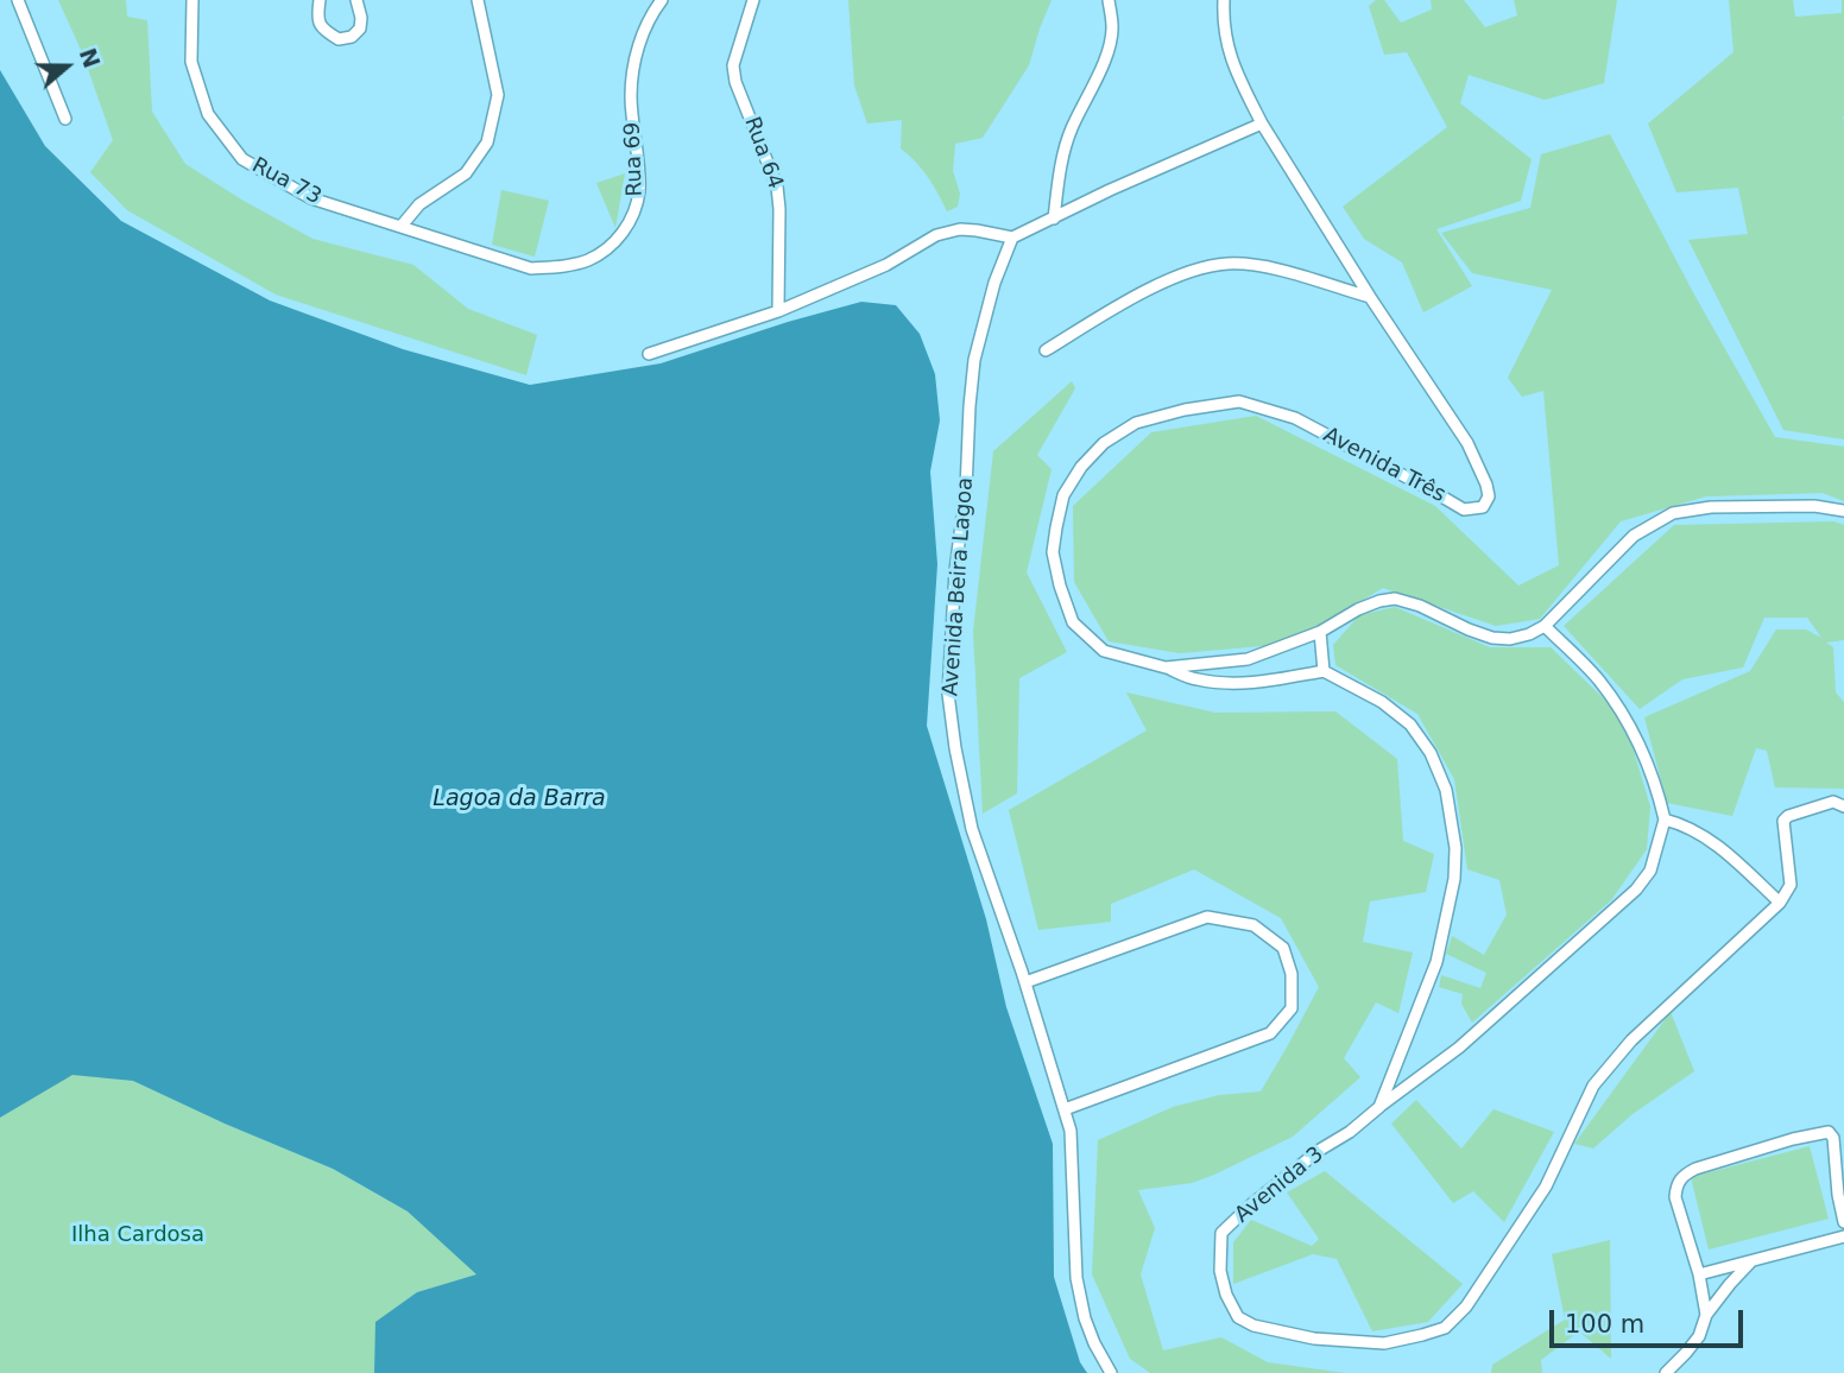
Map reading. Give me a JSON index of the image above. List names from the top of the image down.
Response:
{
  "streets": {
    "street": [
      "Rua 64",
      "Rua 69",
      "Rua 73",
      "Avenida Três",
      "Avenida Beira Lagoa",
      "Avenida 3"
    ]
  },
  "crossings": [
    ["Rua 69", "Rua 73"]
  ],
  "water": ["Lagoa da Barra"],
  "parks": ["Ilha Cardosa"],
  "scale_bar": "100 m",
  "north": "right"
}
